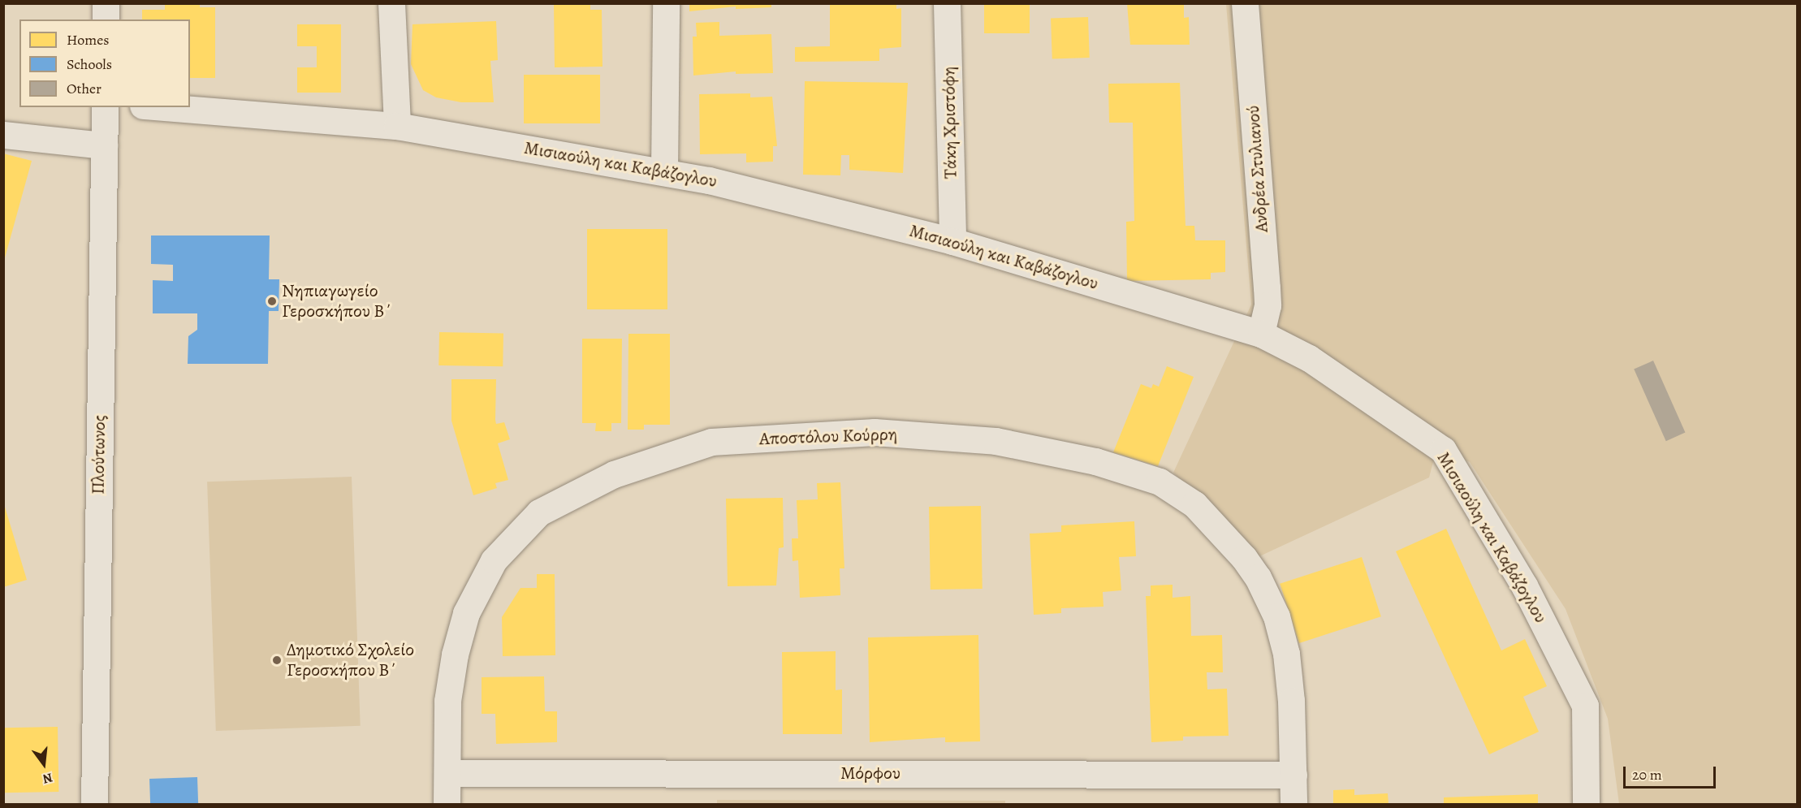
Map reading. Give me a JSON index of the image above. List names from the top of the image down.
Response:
{
  "streets": {
    "street": [
      "Τάκη Χριστόφη",
      "Μισιαούλη και Καβάζογλου",
      "Ανδρέα Στυλιανού",
      "Αποστόλου Κούρρη",
      "Πλούτωνος",
      "Μόρφου"
    ]
  },
  "crossings": [
    ["Τάκη Χριστόφη", "Μισιαούλη και Καβάζογλου"],
    ["Μισιαούλη και Καβάζογλου", "Ανδρέα Στυλιανού"],
    ["Αποστόλου Κούρρη", "Μόρφου"]
  ],
  "places": ["Νηπιαγωγείο Γεροσκήπου Β΄", "Δημοτικό Σχολείο Γεροσκήπου Β΄"],
  "legend": ["Homes", "Schools", "Other"],
  "scale_bar": "20 m",
  "north": "bottom"
}
